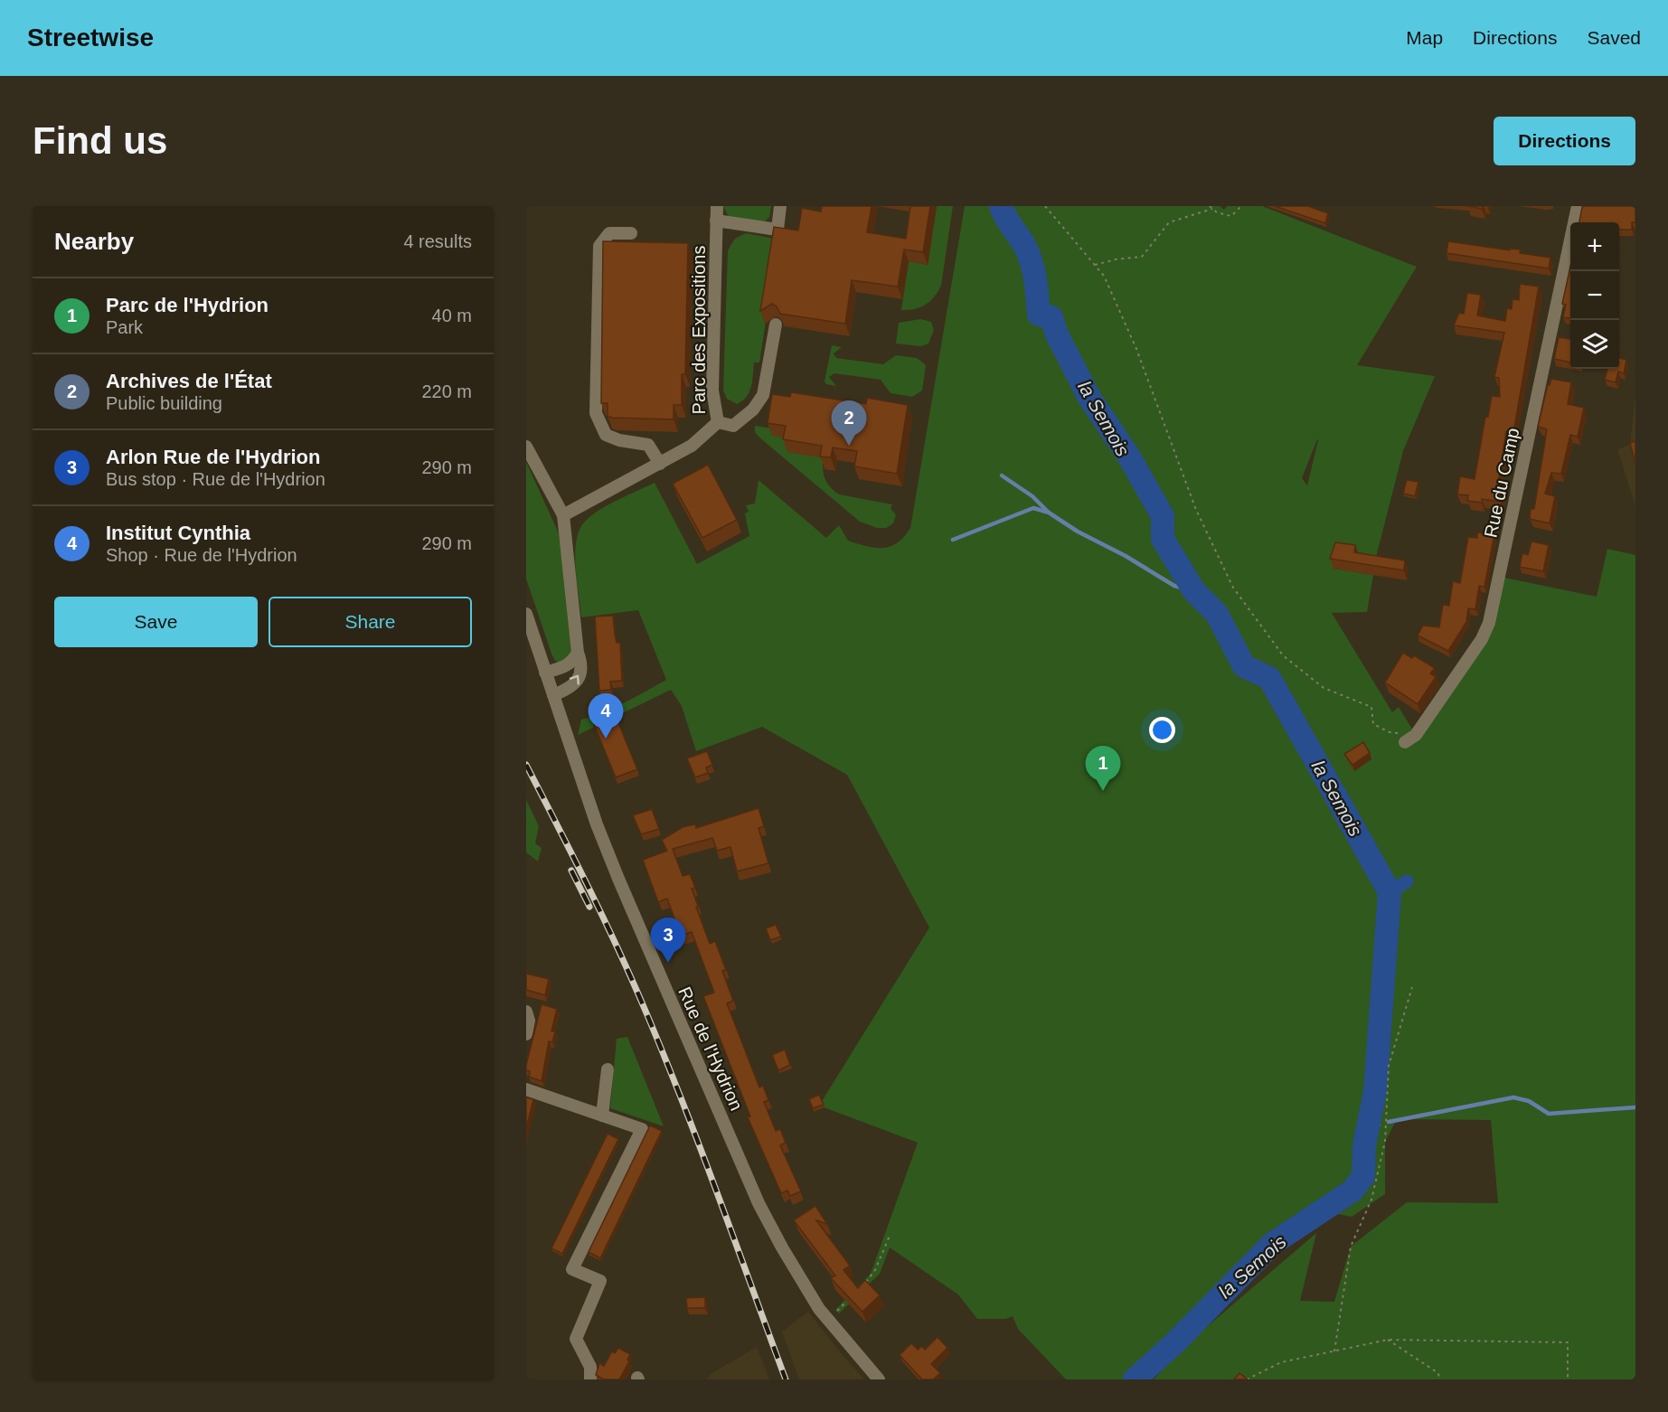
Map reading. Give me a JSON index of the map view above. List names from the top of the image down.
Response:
{
  "streets": {
    "street": ["Parc des Expositions", "Rue du Camp", "Rue de l'Hydrion"]
  },
  "water": ["la Semois"],
  "page": {
    "header": "Streetwise",
    "nav": ["Map", "Directions", "Saved"],
    "buttons": [
      "Directions",
      ["Save", "Share"]
    ],
    "title": "Find us",
    "heading": ["Nearby", "4 results"],
    "map_buttons": ["+", "−"],
    "list": [
      {
        "mark": "1",
        "name": "Parc de l'Hydrion",
        "note": "Park",
        "value": "40 m"
      },
      {
        "mark": "2",
        "name": "Archives de l'État",
        "note": "Public building",
        "value": "220 m"
      },
      {
        "mark": "3",
        "name": "Arlon Rue de l'Hydrion",
        "note": "Bus stop · Rue de l'Hydrion",
        "value": "290 m"
      },
      {
        "mark": "4",
        "name": "Institut Cynthia",
        "note": "Shop · Rue de l'Hydrion",
        "value": "290 m"
      }
    ],
    "pins": [
      "2",
      "4",
      "1",
      "3"
    ]
  }
}
